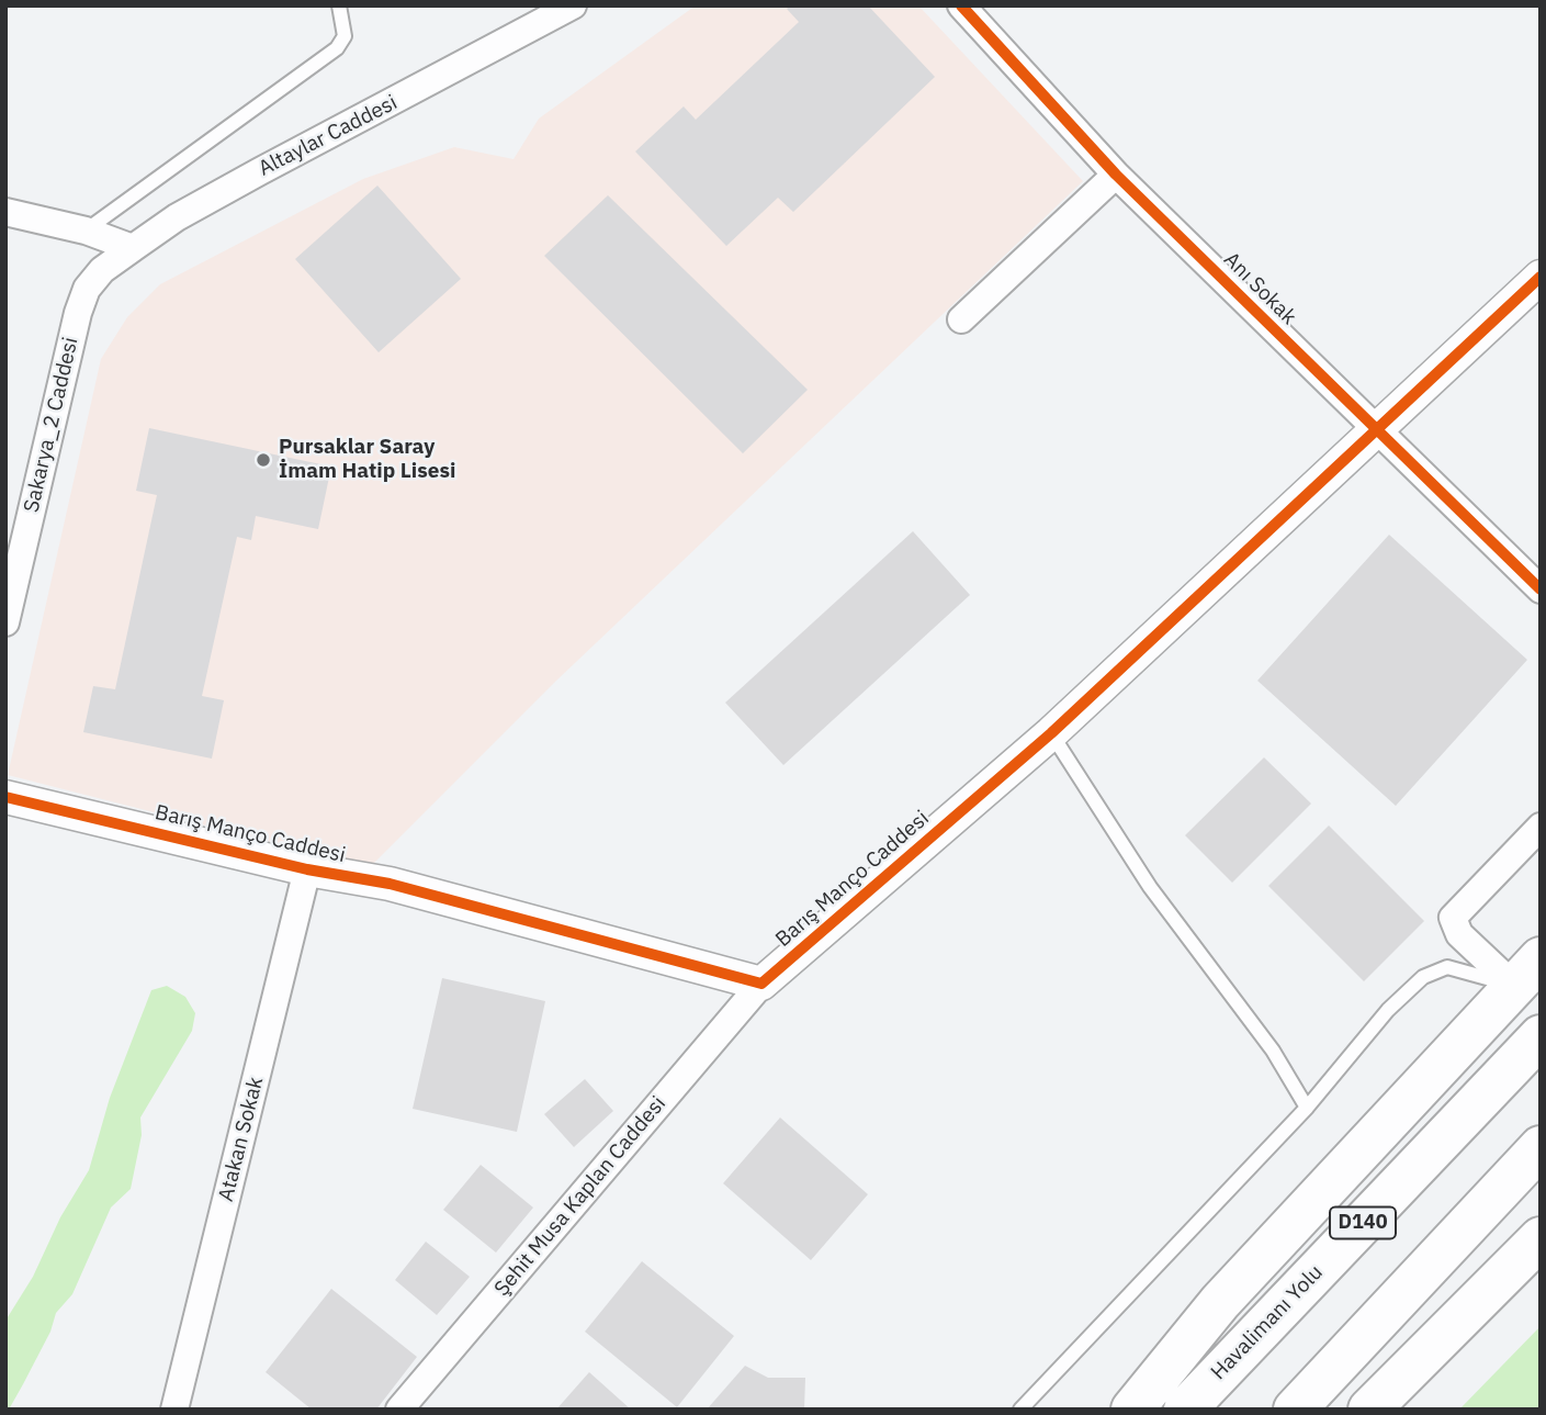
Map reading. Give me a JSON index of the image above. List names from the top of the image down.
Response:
{
  "streets": {
    "highway": ["D140", "Havalimanı Yolu"],
    "street": [
      "Altaylar Caddesi",
      "Anı Sokak",
      "Sakarya_2 Caddesi",
      "Barış Manço Caddesi",
      "Atakan Sokak",
      "Şehit Musa Kaplan Caddesi"
    ]
  },
  "crossings": [
    ["Altaylar Caddesi", "Sakarya_2 Caddesi"],
    ["Anı Sokak", "Barış Manço Caddesi"],
    ["Barış Manço Caddesi", "Atakan Sokak"],
    ["Barış Manço Caddesi", "Şehit Musa Kaplan Caddesi"]
  ],
  "places": ["Pursaklar Saray İmam Hatip Lisesi"]
}
